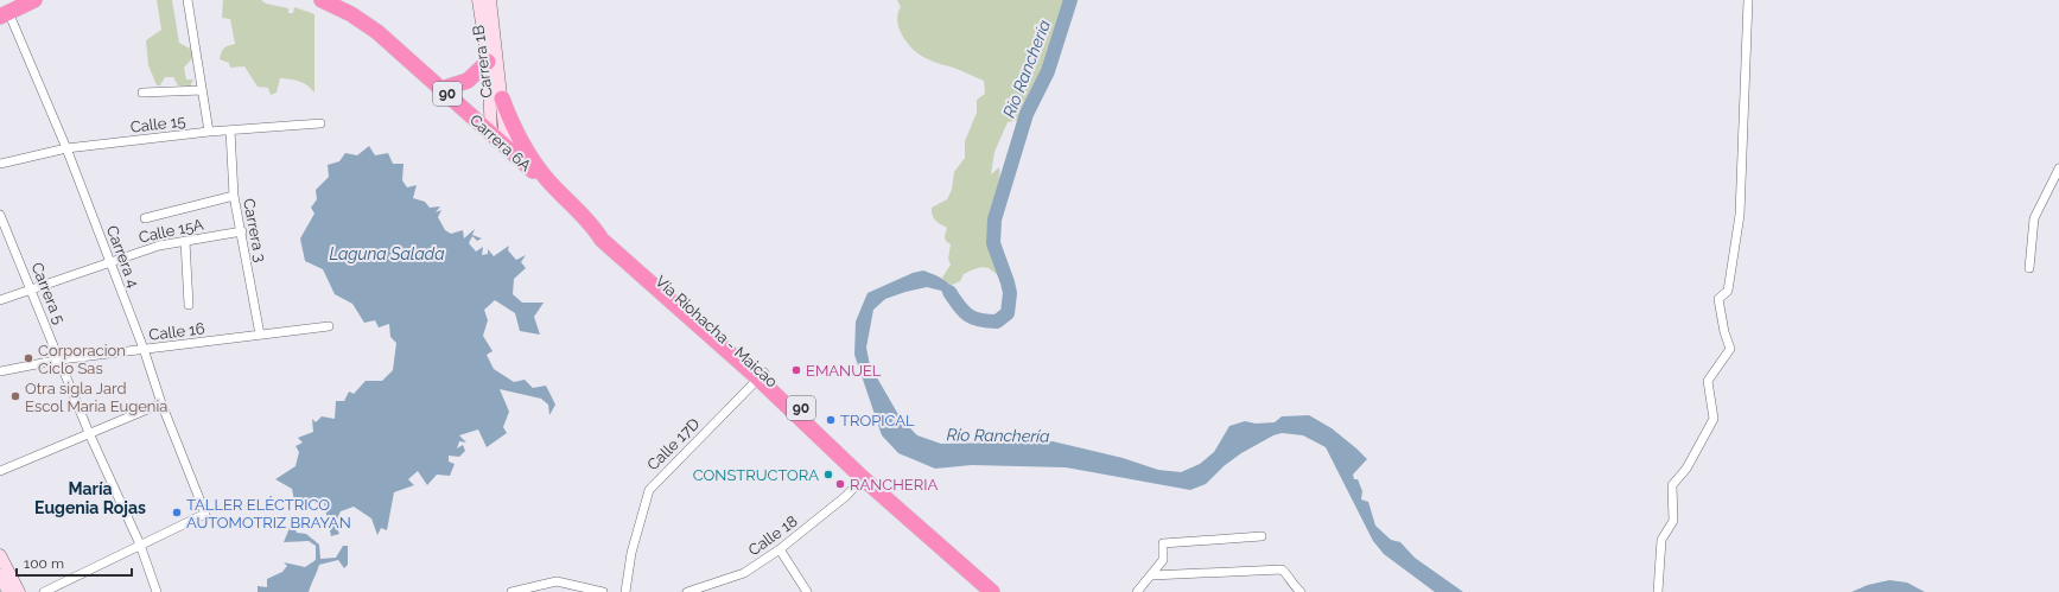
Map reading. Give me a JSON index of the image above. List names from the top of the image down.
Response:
{
  "streets": {
    "highway": ["90", "Carrera 6A", "Vía Riohacha - Maicao"],
    "street": [
      "Carrera 1B",
      "Calle 15",
      "Calle 15A",
      "Carrera 3",
      "Carrera 4",
      "Carrera 5",
      "Calle 16",
      "Calle 17D",
      "Calle 18"
    ]
  },
  "crossings": [
    ["Carrera 1B", "Carrera 6A"],
    ["Calle 15", "Carrera 3"],
    ["Calle 15", "Carrera 4"],
    ["Carrera 6A", "Vía Riohacha - Maicao"],
    ["Calle 15A", "Carrera 3"],
    ["Calle 15A", "Carrera 4"],
    ["Calle 15A", "Carrera 5"],
    ["Carrera 3", "Calle 16"],
    ["Carrera 4", "Carrera 5"],
    ["Carrera 4", "Calle 16"],
    ["Carrera 5", "Calle 16"],
    ["Vía Riohacha - Maicao", "Calle 17D"],
    ["Vía Riohacha - Maicao", "Calle 18"]
  ],
  "districts": ["María Eugenia Rojas"],
  "water": ["Río Ranchería", "Laguna Salada"],
  "places": [
    "Corporacion Ciclo Sas",
    "EMANUEL",
    "Otra sigla Jard Escol Maria Eugenia",
    "TROPICAL",
    "CONSTRUCTORA",
    "RANCHERIA",
    "TALLER ELÉCTRICO AUTOMOTRIZ BRAYAN"
  ],
  "scale_bar": "100 m"
}
